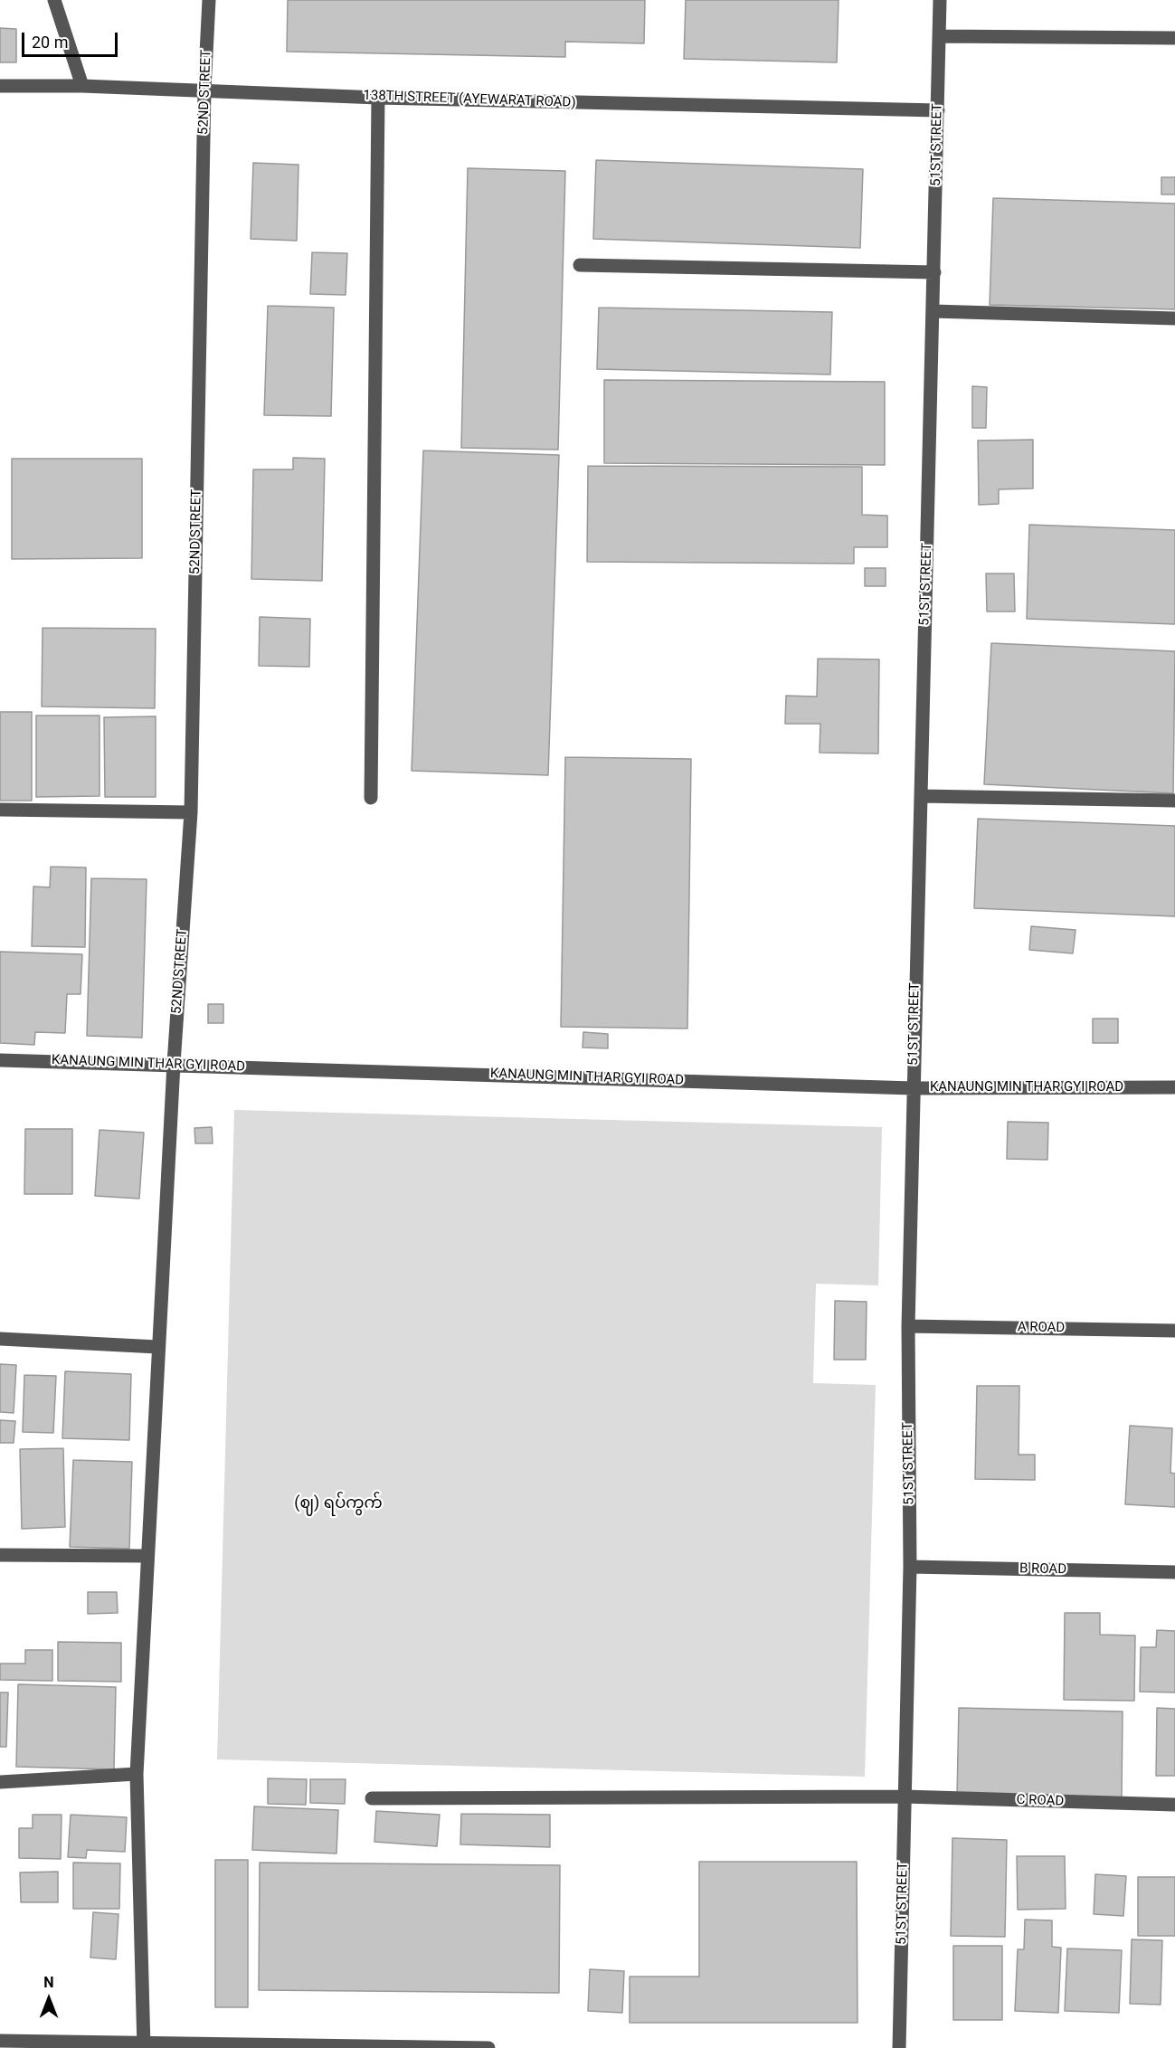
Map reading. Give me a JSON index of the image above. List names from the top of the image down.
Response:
{
  "streets": {
    "street": [
      "52ND STREET",
      "138TH STREET (AYEWARAT ROAD)",
      "51ST STREET",
      "KANAUNG MIN THAR GYI ROAD",
      "A ROAD",
      "B ROAD",
      "C ROAD"
    ]
  },
  "crossings": [
    ["52ND STREET", "138TH STREET (AYEWARAT ROAD)"],
    ["52ND STREET", "KANAUNG MIN THAR GYI ROAD"],
    ["138TH STREET (AYEWARAT ROAD)", "51ST STREET"],
    ["51ST STREET", "KANAUNG MIN THAR GYI ROAD"],
    ["51ST STREET", "A ROAD"],
    ["51ST STREET", "B ROAD"],
    ["51ST STREET", "C ROAD"]
  ],
  "districts": ["(ဈ) ရပ်ကွက်"],
  "scale_bar": "20 m",
  "north": "top"
}
